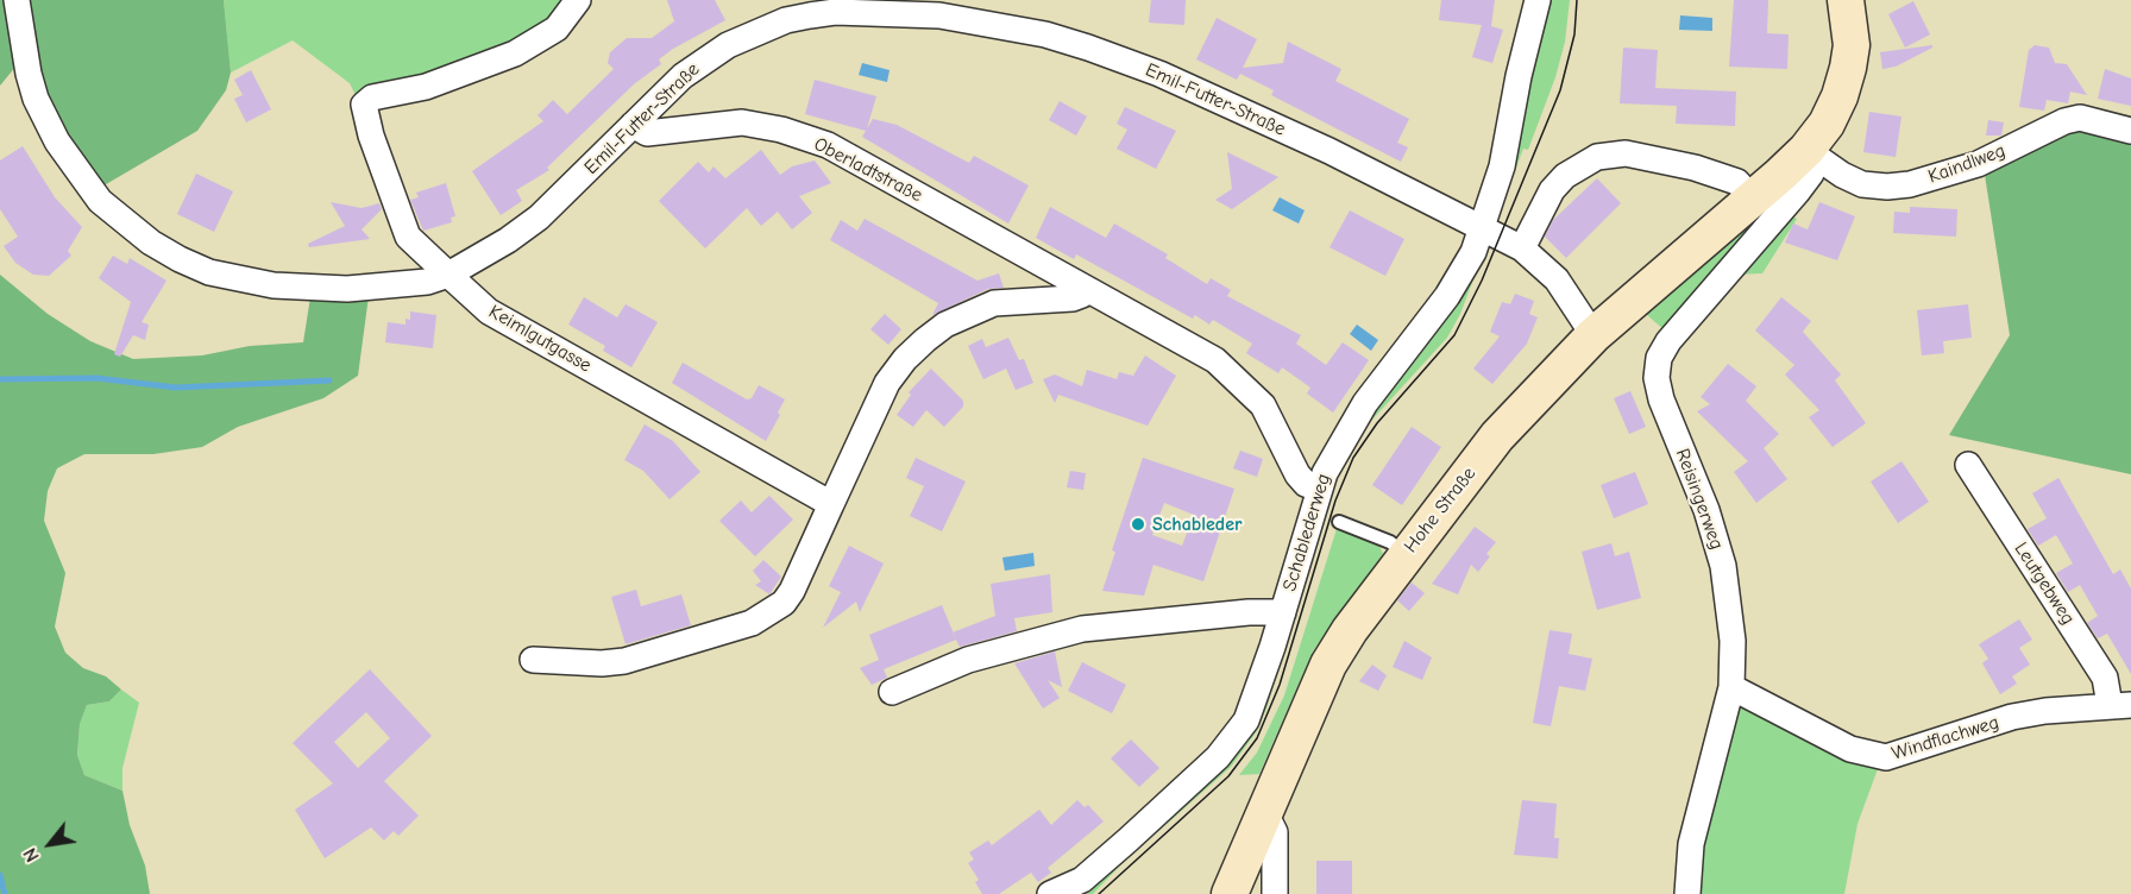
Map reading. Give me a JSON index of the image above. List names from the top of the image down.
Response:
{
  "streets": {
    "main road": ["Hohe Straße"],
    "street": [
      "Emil-Futter-Straße",
      "Kaindlweg",
      "Oberladtstraße",
      "Keimlgutgasse",
      "Reisingerweg",
      "Schablederweg",
      "Leutgebweg",
      "Windflachweg"
    ]
  },
  "crossings": [
    ["Emil-Futter-Straße", "Oberladtstraße"],
    ["Emil-Futter-Straße", "Keimlgutgasse"],
    ["Emil-Futter-Straße", "Hohe Straße"],
    ["Emil-Futter-Straße", "Schablederweg"],
    ["Kaindlweg", "Reisingerweg"],
    ["Kaindlweg", "Hohe Straße"],
    ["Oberladtstraße", "Schablederweg"],
    ["Reisingerweg", "Hohe Straße"],
    ["Reisingerweg", "Windflachweg"],
    ["Leutgebweg", "Windflachweg"]
  ],
  "places": ["Schableder"],
  "north": "bottom left"
}
